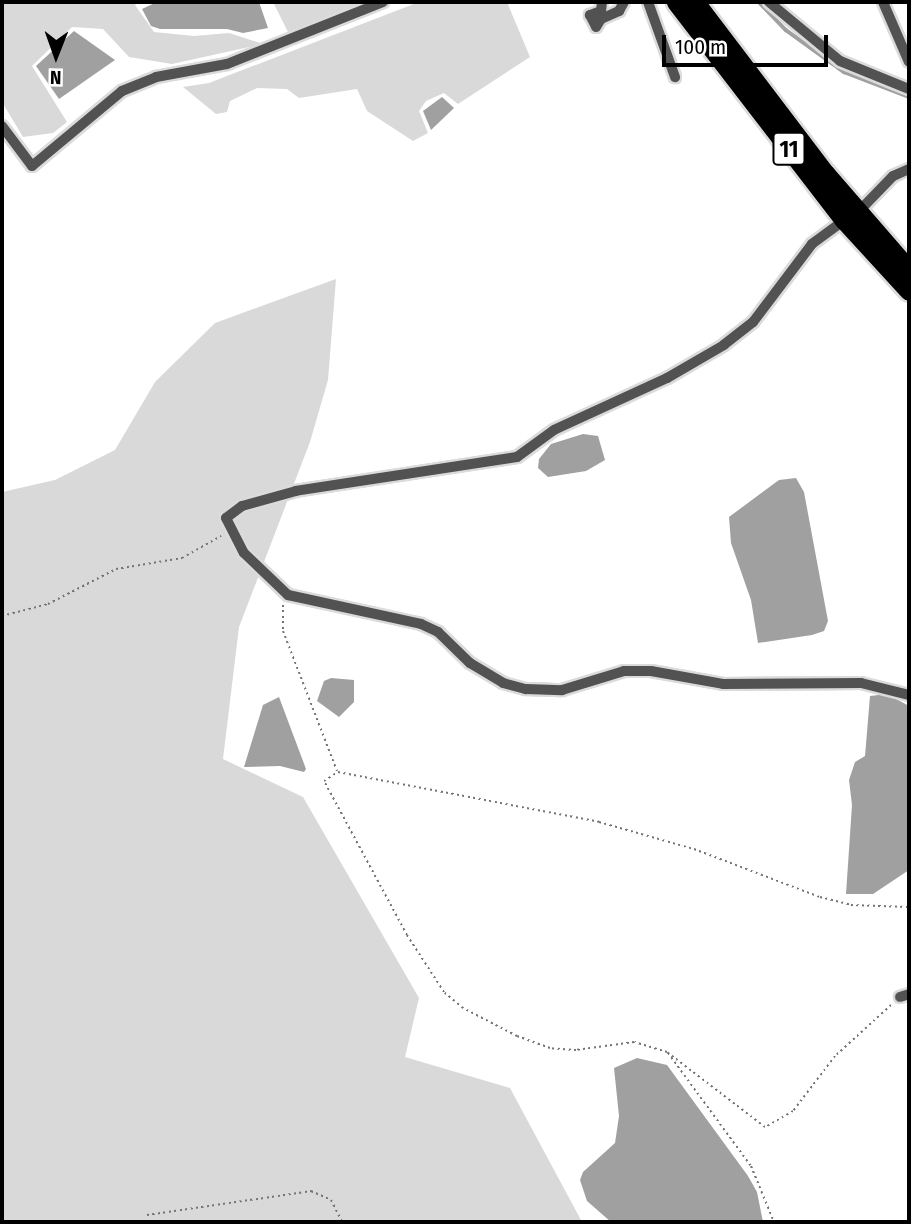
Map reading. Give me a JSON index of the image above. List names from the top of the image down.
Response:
{
  "streets": {
    "highway": ["11"]
  },
  "scale_bar": "100 m",
  "north": "bottom"
}
